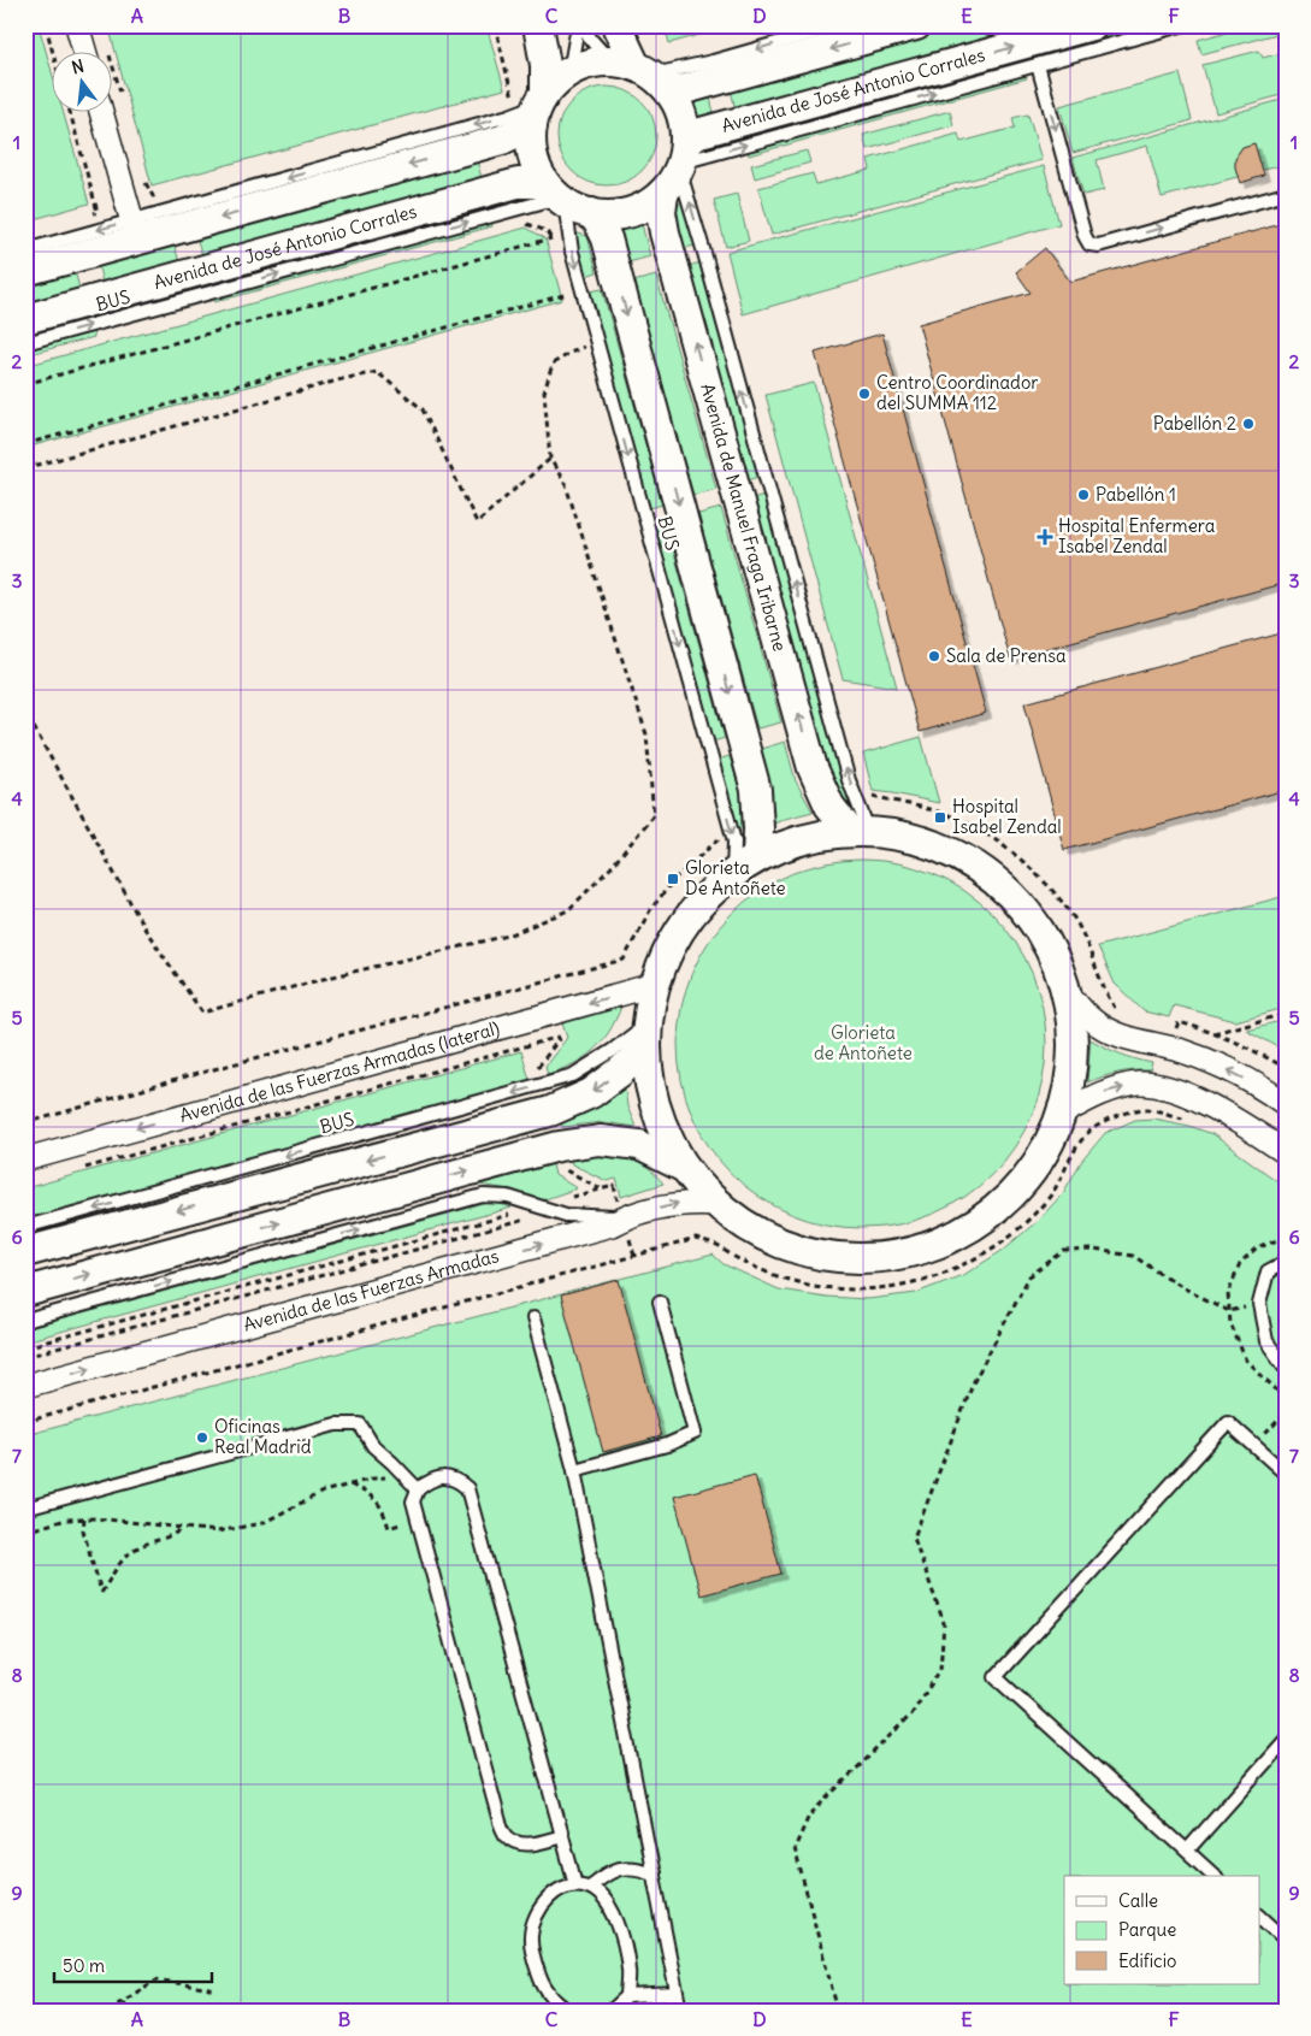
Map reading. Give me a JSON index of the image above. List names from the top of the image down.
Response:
{
  "streets": {
    "street": [
      "Avenida de José Antonio Corrales",
      "Avenida de Manuel Fraga Iribarne",
      "Avenida de las Fuerzas Armadas (lateral)",
      "Avenida de las Fuerzas Armadas"
    ],
    "lane": ["BUS"]
  },
  "crossings": [
    ["Avenida de José Antonio Corrales", "BUS"],
    ["Avenida de José Antonio Corrales", "Avenida de Manuel Fraga Iribarne"],
    ["BUS", "Avenida de Manuel Fraga Iribarne"]
  ],
  "parks": ["Glorieta de Antoñete"],
  "places": {
    "other": [
      "Centro Coordinador del SUMMA 112",
      "Pabellón 2",
      "Pabellón 1",
      "Sala de Prensa",
      "Oficinas Real Madrid"
    ],
    "health": ["Hospital Enfermera Isabel Zendal"],
    "transit": ["Hospital Isabel Zendal", "Glorieta De Antoñete"]
  },
  "legend": ["Calle", "Parque", "Edificio"],
  "scale_bar": "50 m",
  "north": "top",
  "grid": {
    "columns": [
      "A",
      "B",
      "C",
      "D",
      "E",
      "F"
    ],
    "rows": [
      "1",
      "2",
      "3",
      "4",
      "5",
      "6",
      "7",
      "8",
      "9"
    ]
  }
}
